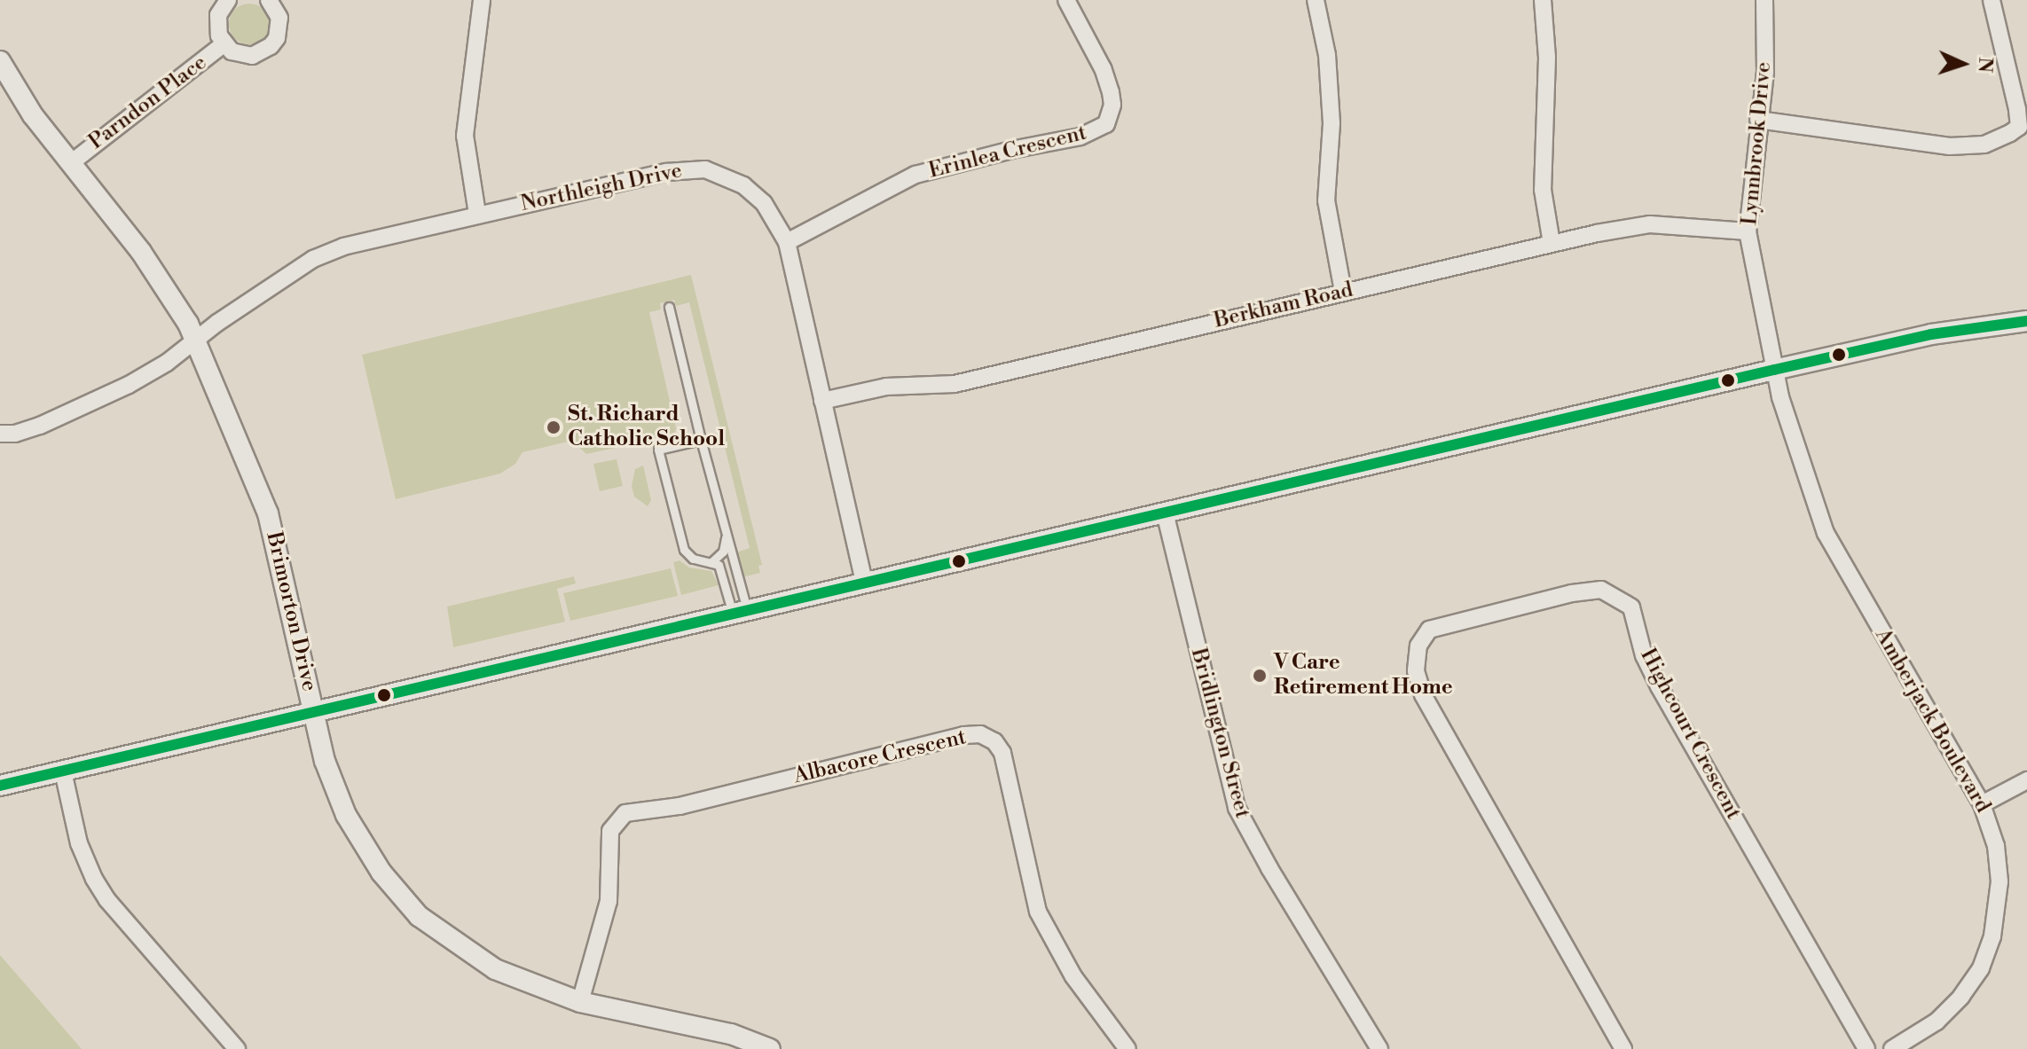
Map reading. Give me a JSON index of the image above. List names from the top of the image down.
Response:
{
  "streets": {
    "street": [
      "Parndon Place",
      "Lynnbrook Drive",
      "Erinlea Crescent",
      "Northleigh Drive",
      "Berkham Road",
      "Brimorton Drive",
      "Amberjack Boulevard",
      "Bridlington Street",
      "Highcourt Crescent",
      "Albacore Crescent"
    ]
  },
  "crossings": [
    ["Parndon Place", "Brimorton Drive"],
    ["Lynnbrook Drive", "Berkham Road"],
    ["Lynnbrook Drive", "Amberjack Boulevard"],
    ["Erinlea Crescent", "Northleigh Drive"],
    ["Northleigh Drive", "Berkham Road"],
    ["Northleigh Drive", "Brimorton Drive"],
    ["Brimorton Drive", "Albacore Crescent"]
  ],
  "places": ["St. Richard Catholic School", "V Care Retirement Home"],
  "north": "right"
}
